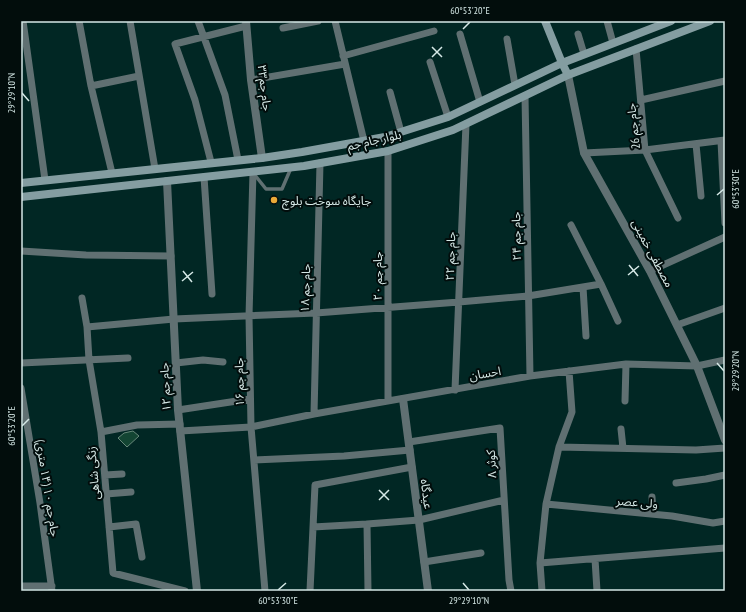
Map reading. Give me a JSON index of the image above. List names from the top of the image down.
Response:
{
  "streets": {
    "main road": ["بلوار جام جم"],
    "street": [
      "جام جم۳۳",
      "جام جم 26",
      "جام جم ۲۴",
      "مصطفی خمینی",
      "جام جم ۲۲",
      "جام جم ۲۰",
      "جام جم ۱۸",
      "احسان",
      "جام جم ۱۶",
      "جام جم ۱۲",
      "کوثر ۸",
      "زنگی شاهی",
      "جام جم ۱۰ (۱۴ متری)",
      "عیدگاه",
      "ولی عصر"
    ]
  },
  "crossings": [
    ["جام جم۳۳", "بلوار جام جم"],
    ["جام جم 26", "بلوار جام جم"],
    ["بلوار جام جم", "جام جم ۲۴"],
    ["بلوار جام جم", "مصطفی خمینی"],
    ["بلوار جام جم", "جام جم ۲۲"],
    ["بلوار جام جم", "جام جم ۲۰"],
    ["بلوار جام جم", "جام جم ۱۸"],
    ["بلوار جام جم", "جام جم ۱۶"],
    ["بلوار جام جم", "جام جم ۱۲"],
    ["جام جم ۲۴", "احسان"],
    ["مصطفی خمینی", "احسان"],
    ["جام جم ۲۲", "احسان"],
    ["جام جم ۲۰", "احسان"],
    ["جام جم ۱۸", "احسان"],
    ["احسان", "جام جم ۱۶"],
    ["احسان", "جام جم ۱۲"],
    ["احسان", "زنگی شاهی"],
    ["احسان", "عیدگاه"],
    ["کوثر ۸", "عیدگاه"]
  ],
  "places": ["جایگاه سوخت بلوچ"],
  "coordinates": [
    "60°53'20\"E",
    "29°29'10\"N",
    "60°53'30\"E",
    "29°29'20\"N"
  ]
}
